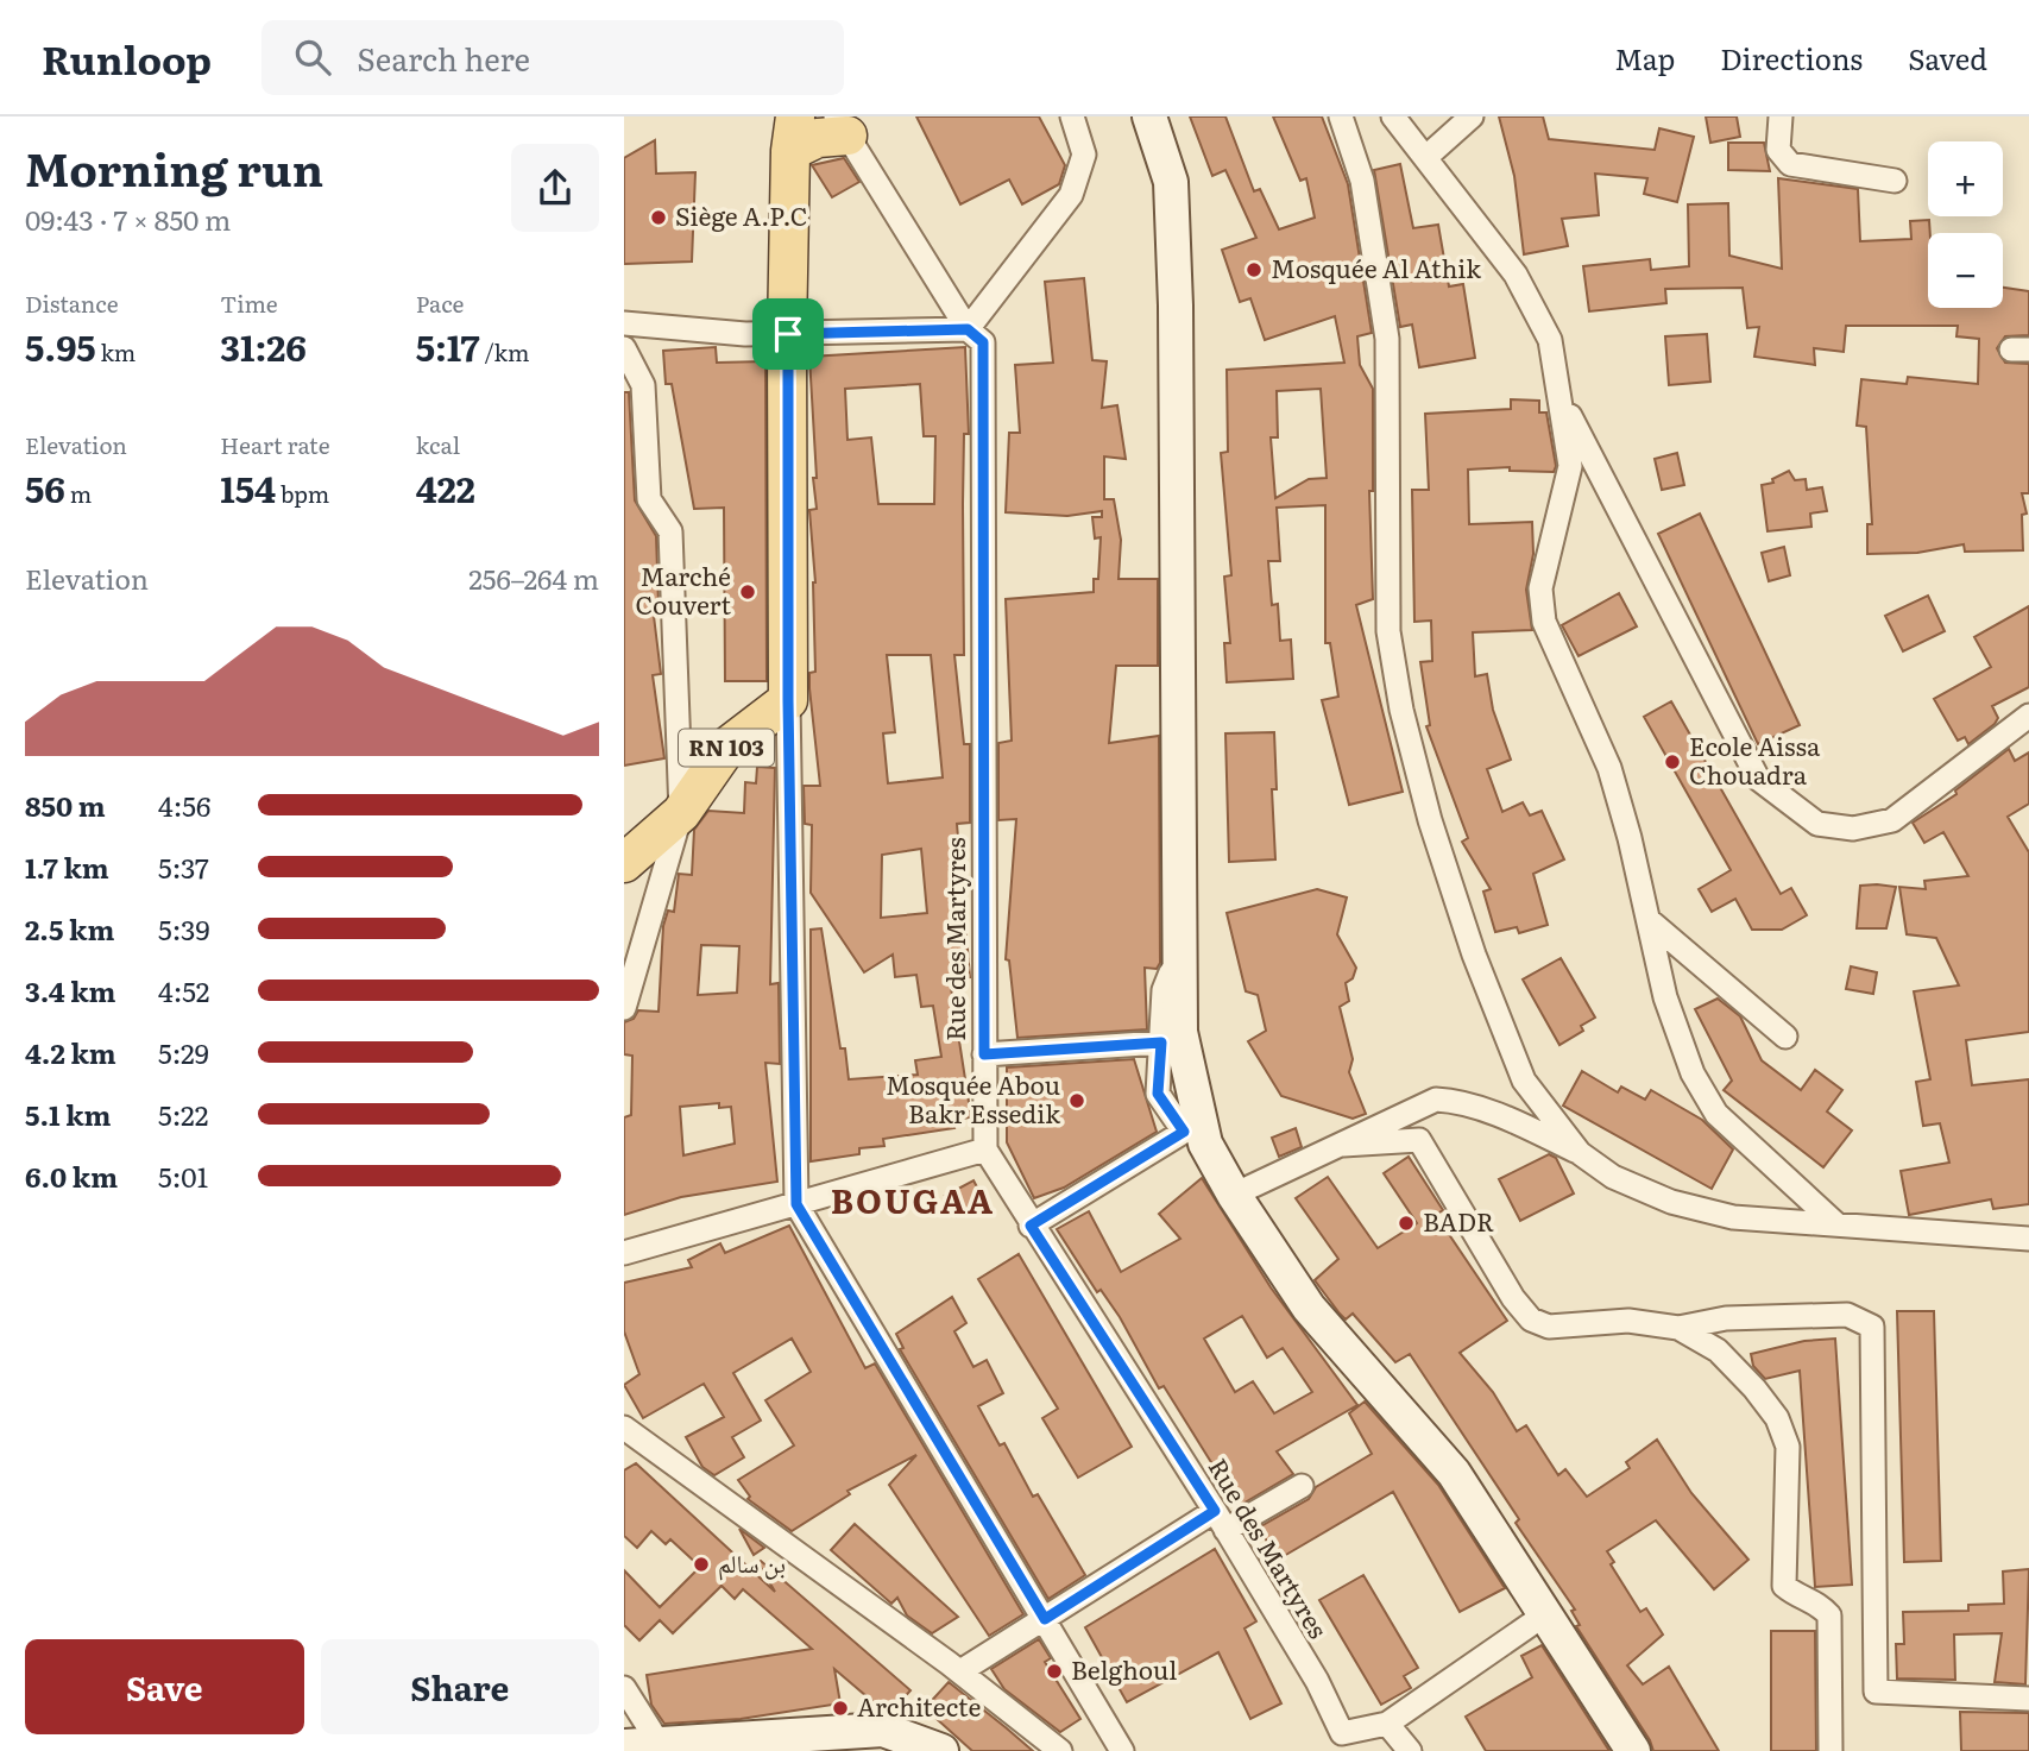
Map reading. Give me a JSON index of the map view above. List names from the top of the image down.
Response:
{
  "streets": {
    "main road": ["RN 103"],
    "street": ["Rue des Martyres"]
  },
  "districts": ["BOUGAA"],
  "places": [
    "Siège A.P.C",
    "Mosquée Al Athik",
    "Marché Couvert",
    "Ecole Aissa Chouadra",
    "Mosquée Abou Bakr Essedik",
    "BADR",
    "بن سالم",
    "Belghoul",
    "Architecte"
  ],
  "page": {
    "header": "Runloop",
    "search": "Search here",
    "nav": ["Map", "Directions", "Saved"],
    "heading": ["Morning run", "09:43 · 7 × 850 m"],
    "map_buttons": ["+", "−"],
    "stats": [
      ["Distance", "5.95 km"],
      ["Time", "31:26"],
      ["Pace", "5:17 /km"],
      ["Elevation", "56 m"],
      ["Heart rate", "154 bpm"],
      ["kcal", "422"]
    ],
    "chart": ["Elevation", "256–264 m"],
    "list": [
      {
        "name": "850 m",
        "note": "4:56"
      },
      {
        "name": "1.7 km",
        "note": "5:37"
      },
      {
        "name": "2.5 km",
        "note": "5:39"
      },
      {
        "name": "3.4 km",
        "note": "4:52"
      },
      {
        "name": "4.2 km",
        "note": "5:29"
      },
      {
        "name": "5.1 km",
        "note": "5:22"
      },
      {
        "name": "6.0 km",
        "note": "5:01"
      }
    ],
    "buttons": ["Save", "Share"]
  }
}
